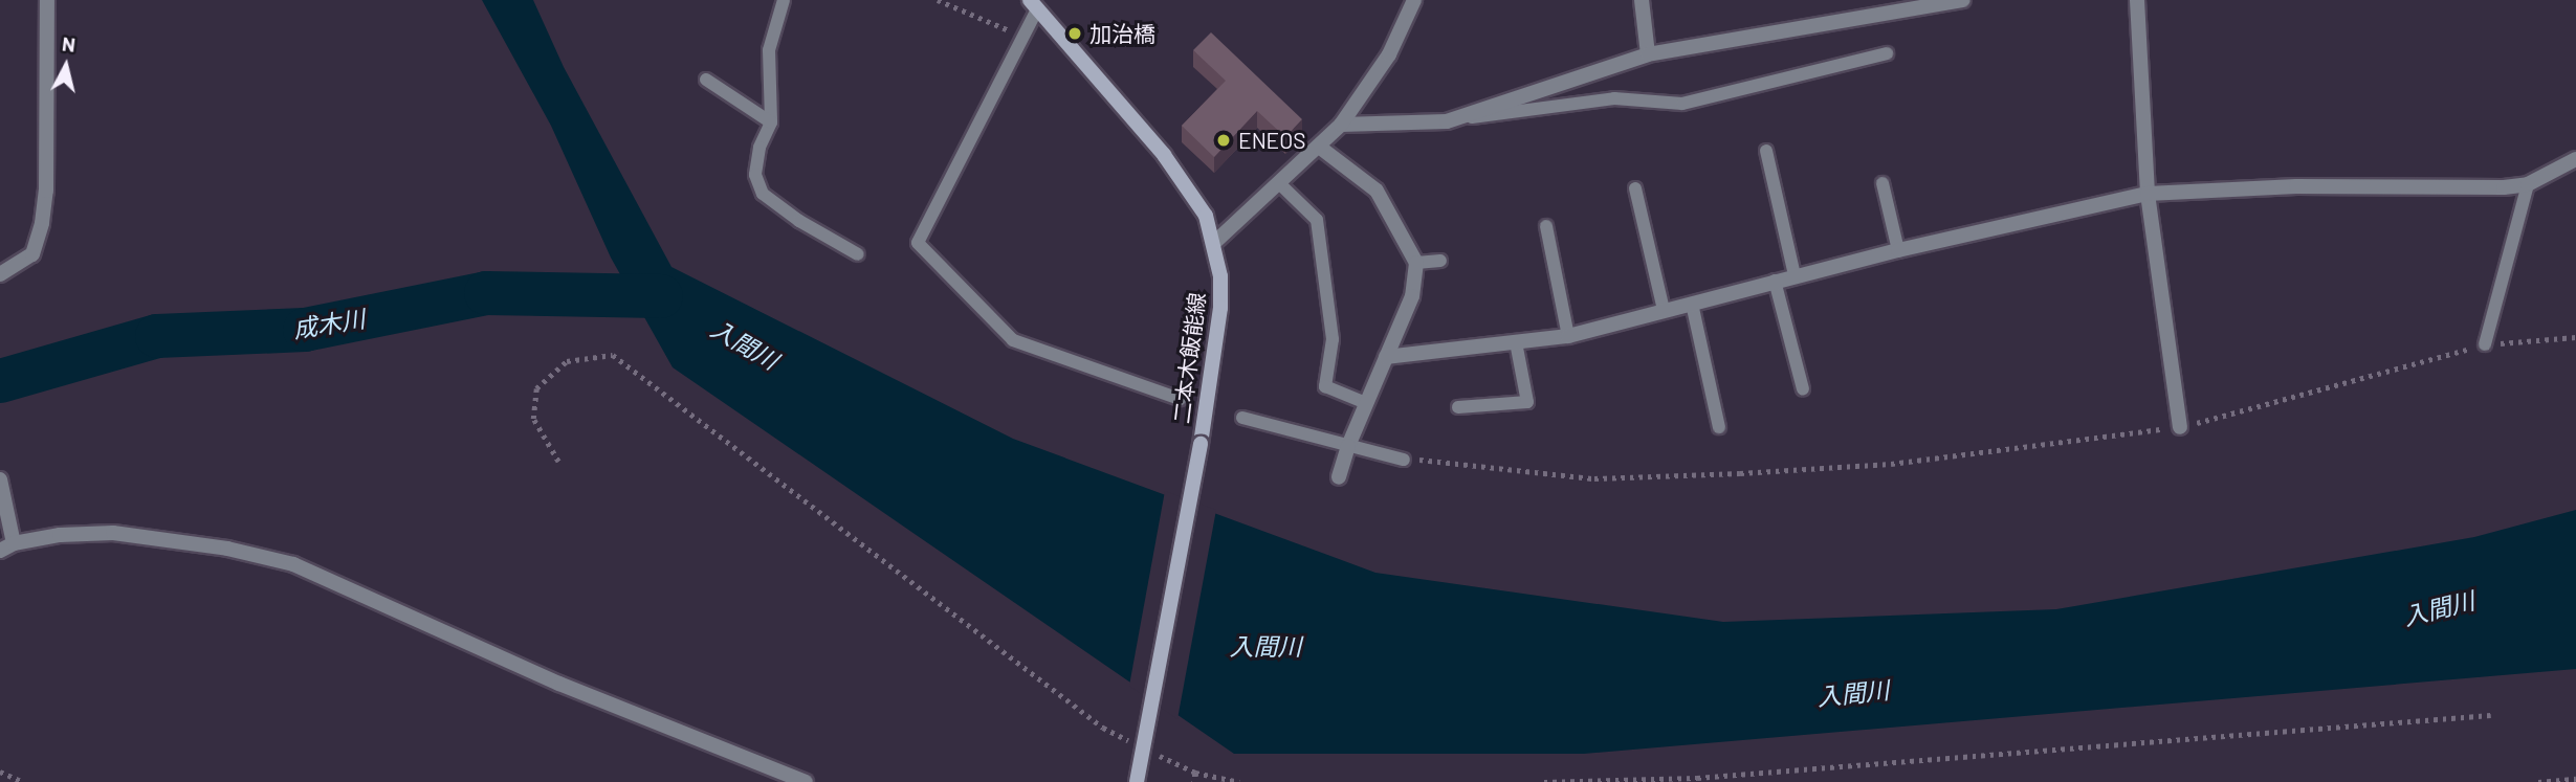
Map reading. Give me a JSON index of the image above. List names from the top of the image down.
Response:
{
  "streets": {
    "main road": ["二本木飯能線"]
  },
  "water": ["成木川", "入間川"],
  "places": ["加治橋", "ENEOS"],
  "north": "top"
}
